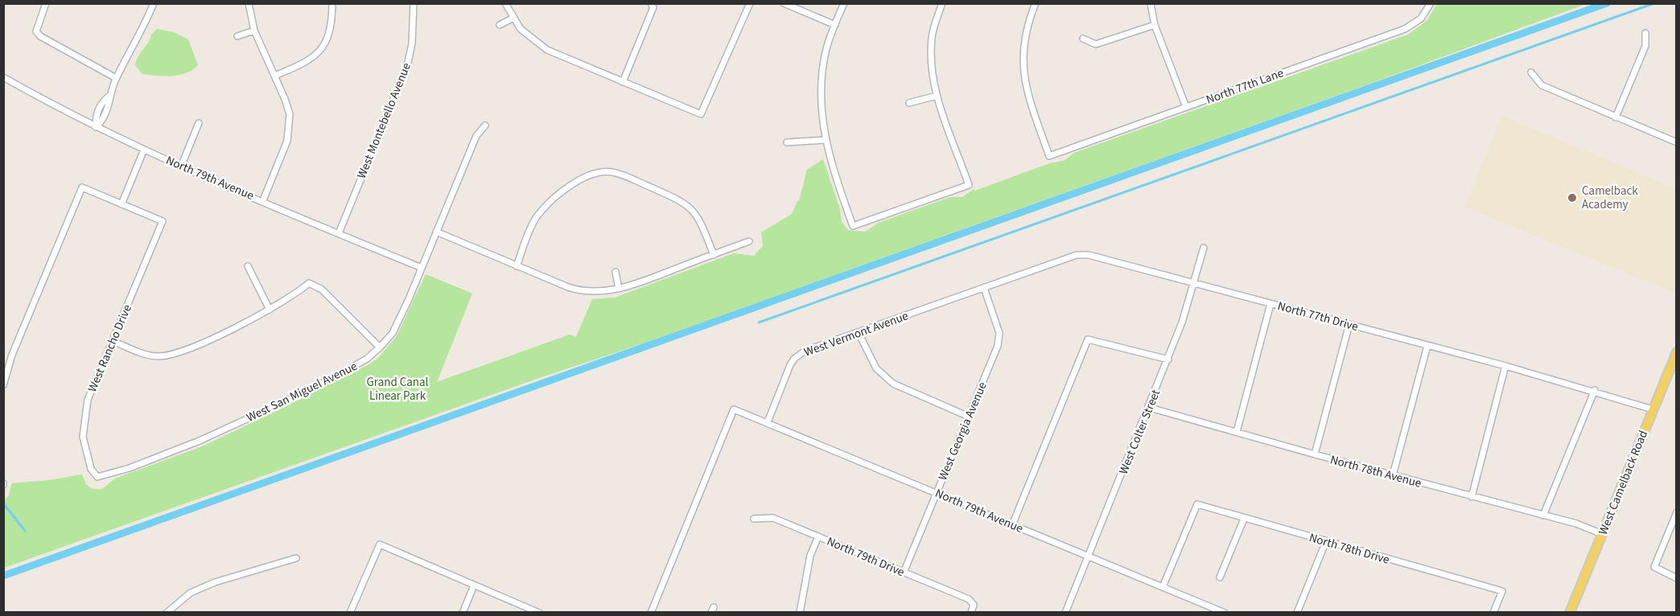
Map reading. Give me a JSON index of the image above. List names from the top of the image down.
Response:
{
  "streets": {
    "main road": ["West Camelback Road"],
    "street": [
      "North 77th Lane",
      "West Montebello Avenue",
      "North 79th Avenue",
      "North 77th Drive",
      "West Vermont Avenue",
      "West Rancho Drive",
      "West San Miguel Avenue",
      "West Georgia Avenue",
      "West Colter Street",
      "North 78th Avenue",
      "North 78th Drive",
      "North 79th Drive"
    ]
  },
  "crossings": [
    ["West Montebello Avenue", "North 79th Avenue"],
    ["North 79th Avenue", "West Vermont Avenue"],
    ["North 79th Avenue", "West San Miguel Avenue"],
    ["North 79th Avenue", "West Georgia Avenue"],
    ["North 79th Avenue", "West Colter Street"],
    ["North 79th Avenue", "North 78th Drive"],
    ["North 77th Drive", "West Vermont Avenue"],
    ["North 77th Drive", "West Georgia Avenue"],
    ["North 77th Drive", "West Colter Street"],
    ["North 77th Drive", "West Camelback Road"],
    ["West Vermont Avenue", "West Georgia Avenue"],
    ["West Rancho Drive", "West San Miguel Avenue"],
    ["West Georgia Avenue", "North 79th Drive"],
    ["West Colter Street", "North 78th Avenue"],
    ["North 78th Avenue", "West Camelback Road"]
  ],
  "parks": ["Grand Canal Linear Park"],
  "places": ["Camelback Academy"]
}
